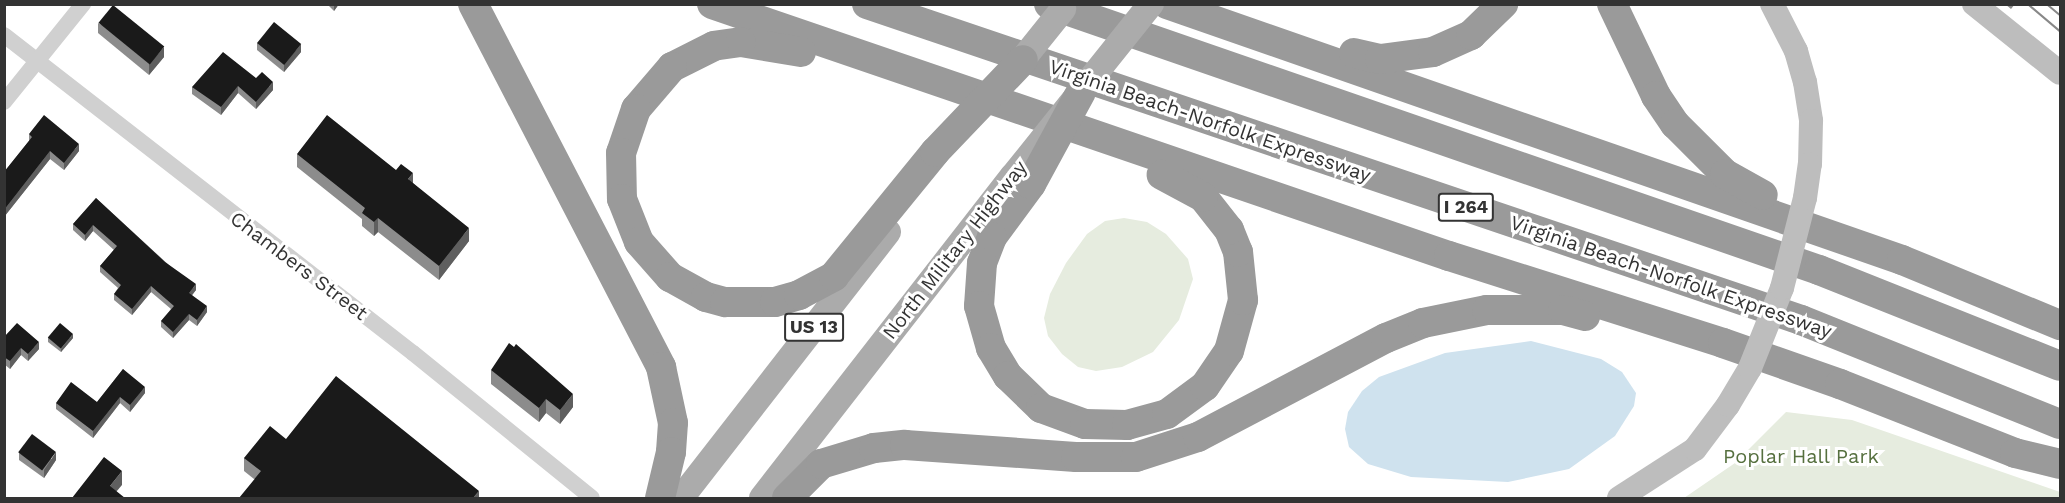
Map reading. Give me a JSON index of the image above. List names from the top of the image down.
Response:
{
  "streets": {
    "highway": ["Virginia Beach-Norfolk Expressway", "I 264"],
    "main road": ["North Military Highway", "US 13"],
    "street": ["Chambers Street"]
  },
  "parks": ["Poplar Hall Park"]
}
